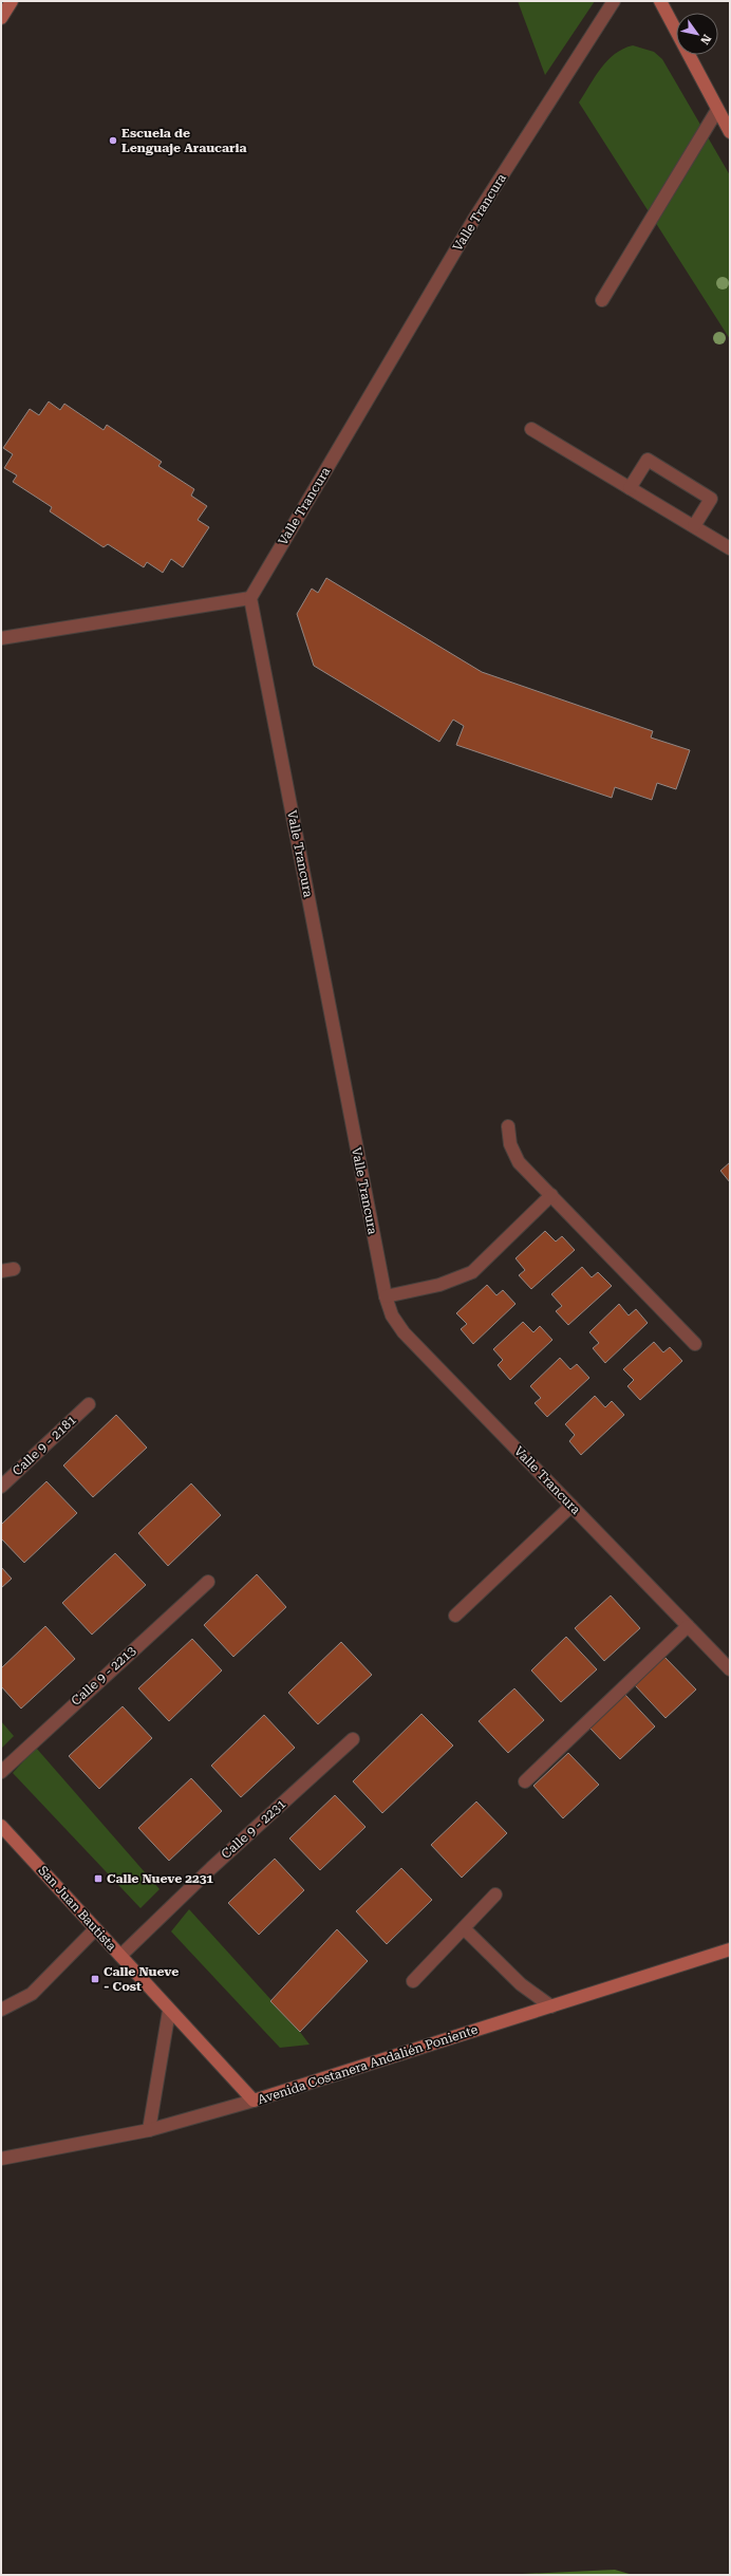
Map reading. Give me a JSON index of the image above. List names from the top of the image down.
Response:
{
  "streets": {
    "street": [
      "Valle Trancura",
      "Calle 9 - 2181",
      "Calle 9 - 2213",
      "Calle 9 - 2231",
      "San Juan Bautista",
      "Avenida Costanera Andalién Poniente"
    ]
  },
  "crossings": [
    ["Calle 9 - 2231", "San Juan Bautista"],
    ["San Juan Bautista", "Avenida Costanera Andalién Poniente"]
  ],
  "places": {
    "other": ["Escuela de Lenguaje Araucaria"],
    "transit": ["Calle Nueve 2231", "Calle Nueve - Cost"]
  },
  "north": "bottom right"
}
